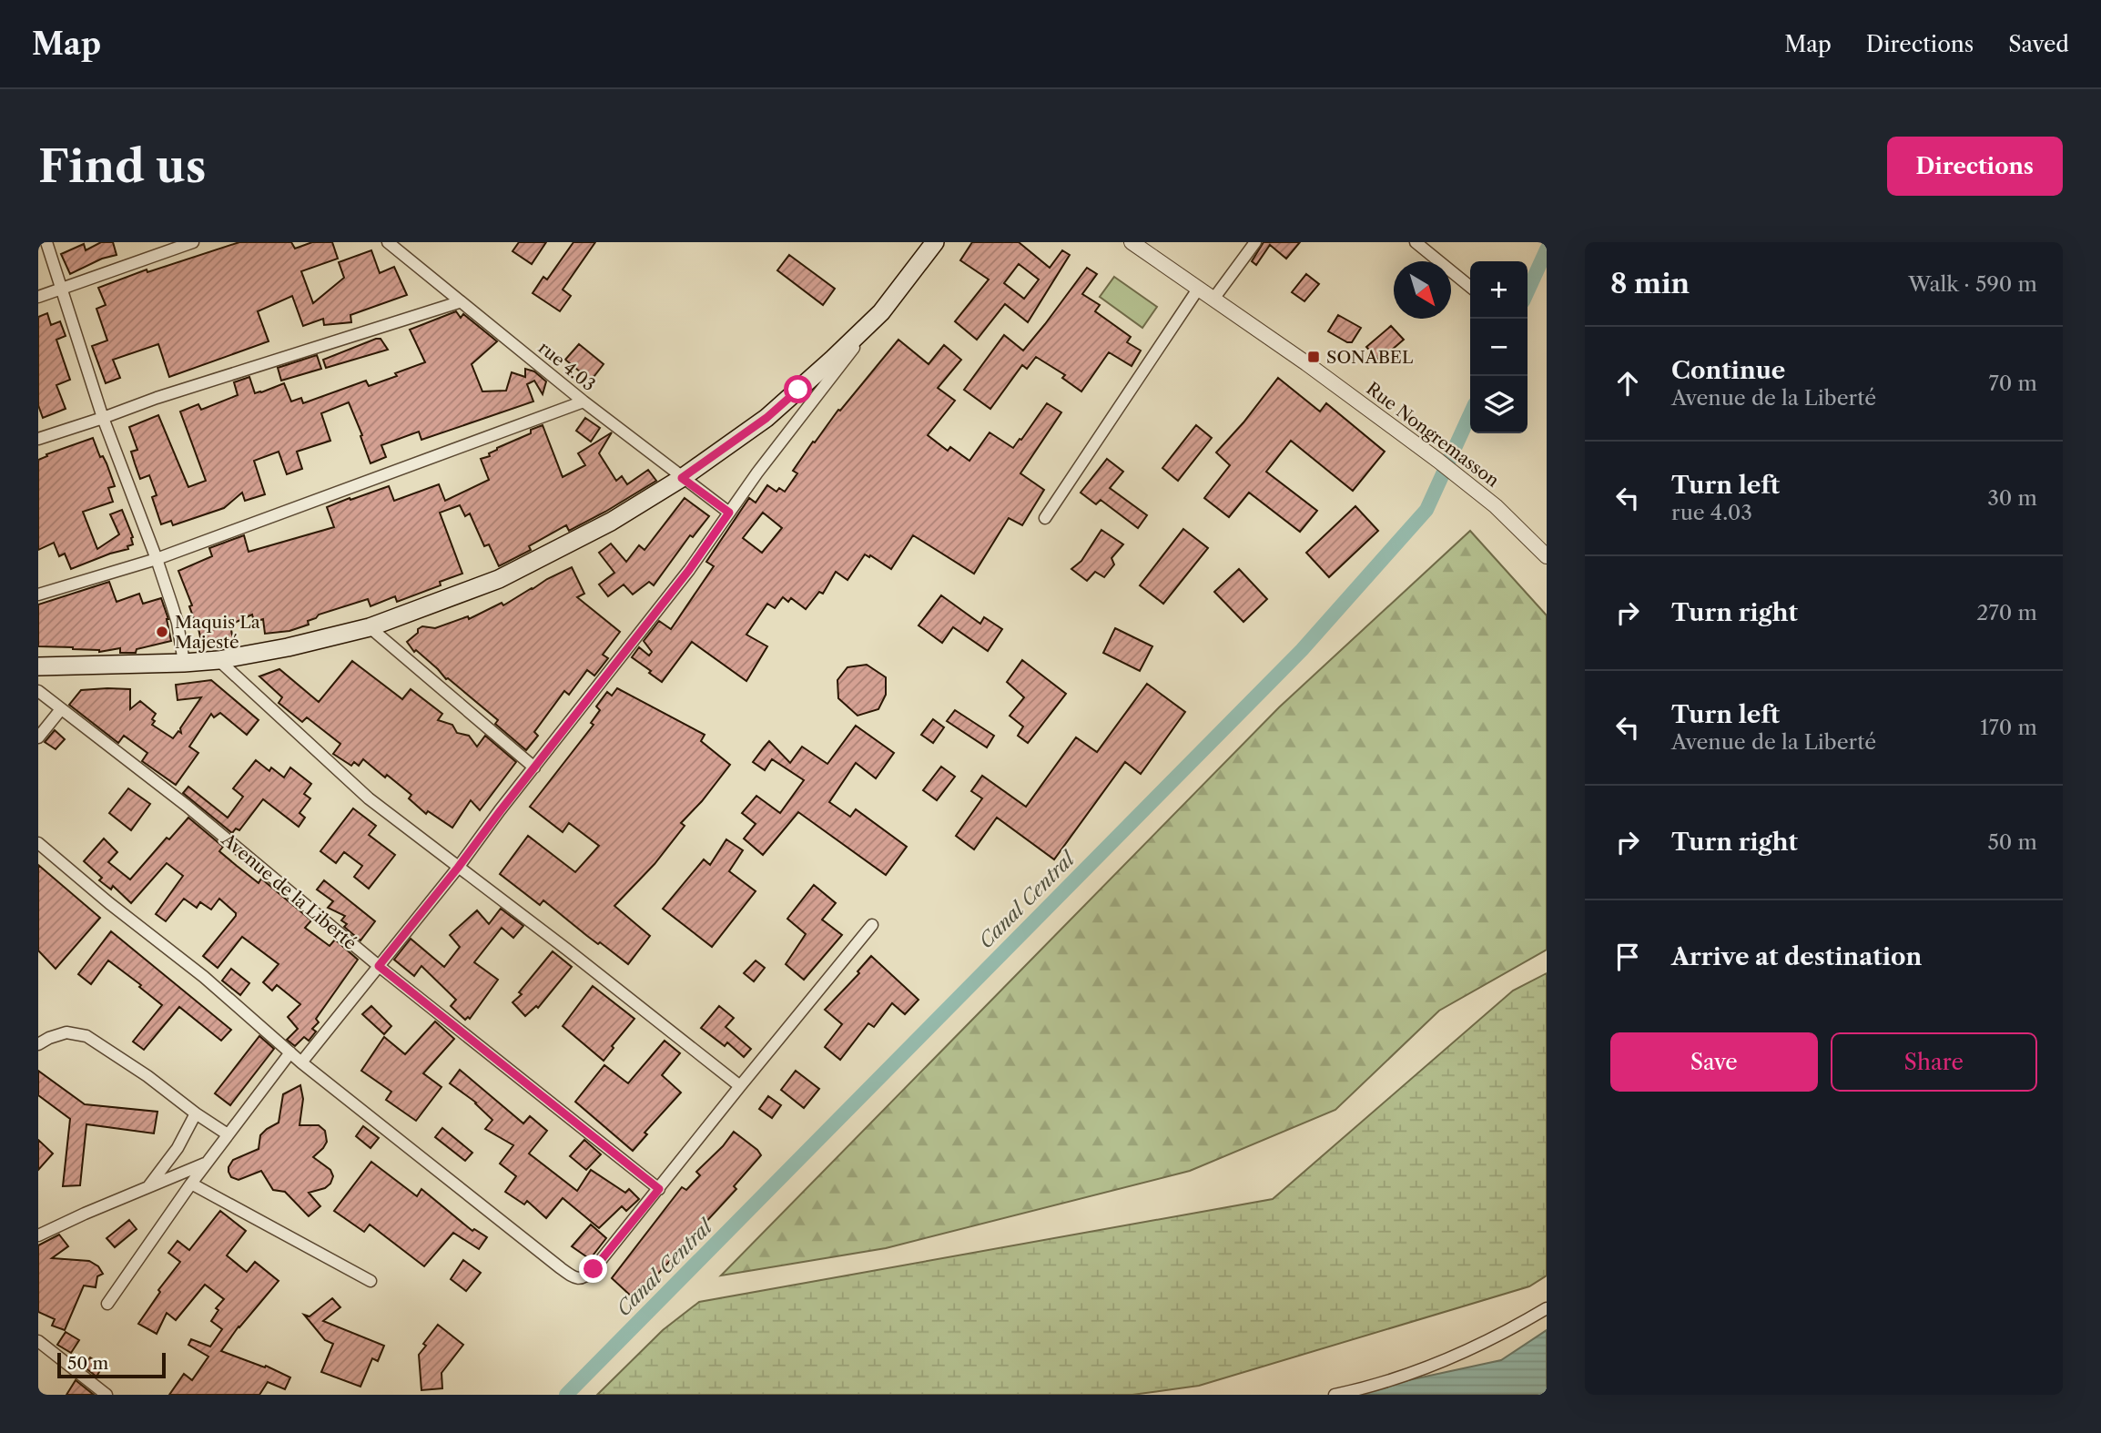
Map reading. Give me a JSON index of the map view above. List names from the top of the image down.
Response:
{
  "streets": {
    "street": ["rue 4.03", "Rue Nongremasson", "Avenue de la Liberté"]
  },
  "water": ["Canal Central"],
  "places": {
    "transit": ["SONABEL"],
    "other": ["Maquis La Majesté"]
  },
  "scale_bar": "50 m",
  "north": "bottom right",
  "page": {
    "header": "Map",
    "nav": ["Map", "Directions", "Saved"],
    "buttons": [
      "Directions",
      ["Save", "Share"]
    ],
    "title": "Find us",
    "heading": ["8 min", "Walk · 590 m"],
    "map_buttons": ["+", "−"],
    "list": [
      ["Continue", "Avenue de la Liberté", "70 m"],
      ["Turn left", "rue 4.03", "30 m"],
      ["Turn right", "270 m"],
      ["Turn left", "Avenue de la Liberté", "170 m"],
      ["Turn right", "50 m"],
      "Arrive at destination"
    ],
    "scale": "50 m"
  }
}
